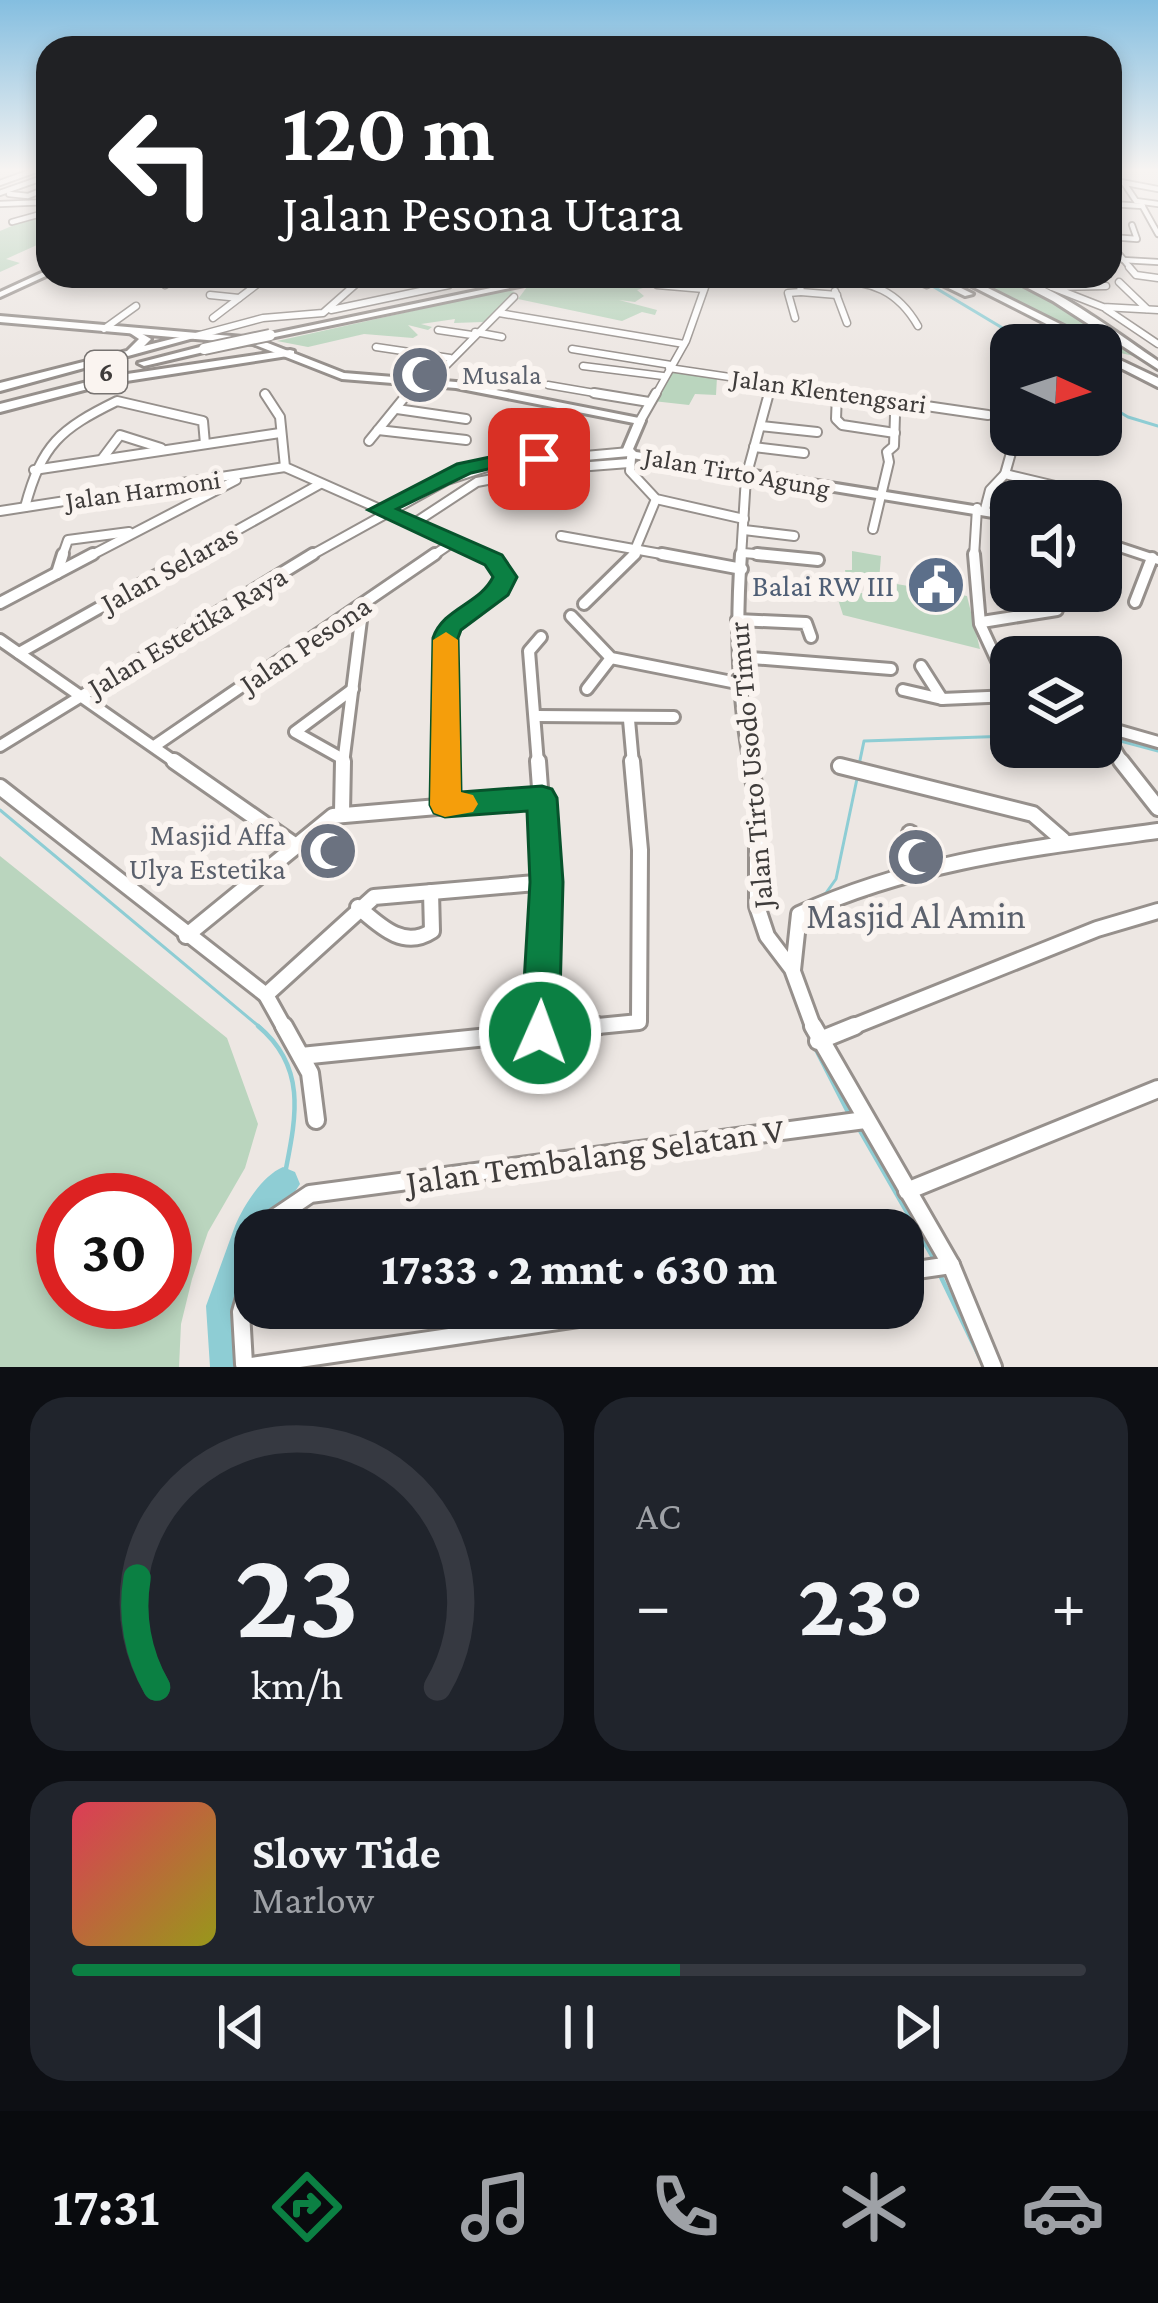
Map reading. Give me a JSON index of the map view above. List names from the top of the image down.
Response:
{
  "streets": {
    "highway": ["6"],
    "main road": ["Jalan Tirto Agung"],
    "street": [
      "Jalan Klentengsari",
      "Jalan Harmoni",
      "Jalan Selaras",
      "Jalan Estetika Raya",
      "Jalan Pesona",
      "Jalan Tirto Usodo Timur",
      "Jalan Tembalang Selatan V"
    ]
  },
  "crossings": [
    ["6", "Jalan Tirto Agung"],
    ["Jalan Klentengsari", "Jalan Tirto Usodo Timur"],
    ["Jalan Tirto Agung", "Jalan Estetika Raya"],
    ["Jalan Tirto Agung", "Jalan Tirto Usodo Timur"],
    ["Jalan Tirto Usodo Timur", "Jalan Tembalang Selatan V"]
  ],
  "places": {
    "mosque": ["Musala", "Masjid Affa Ulya Estetika", "Masjid Al Amin"],
    "public building": ["Balai RW III"]
  },
  "north": "right",
  "page": {
    "turn": ["120 m", "Jalan Pesona Utara"],
    "limit": "30",
    "trip": "17:33 · 2 mnt · 630 m",
    "tile": "AC",
    "heat": ["−", "23°", "+"],
    "song": ["Slow Tide", "Marlow"],
    "tabs": "17:31",
    "gauge": ["23", "km/h"]
  }
}
